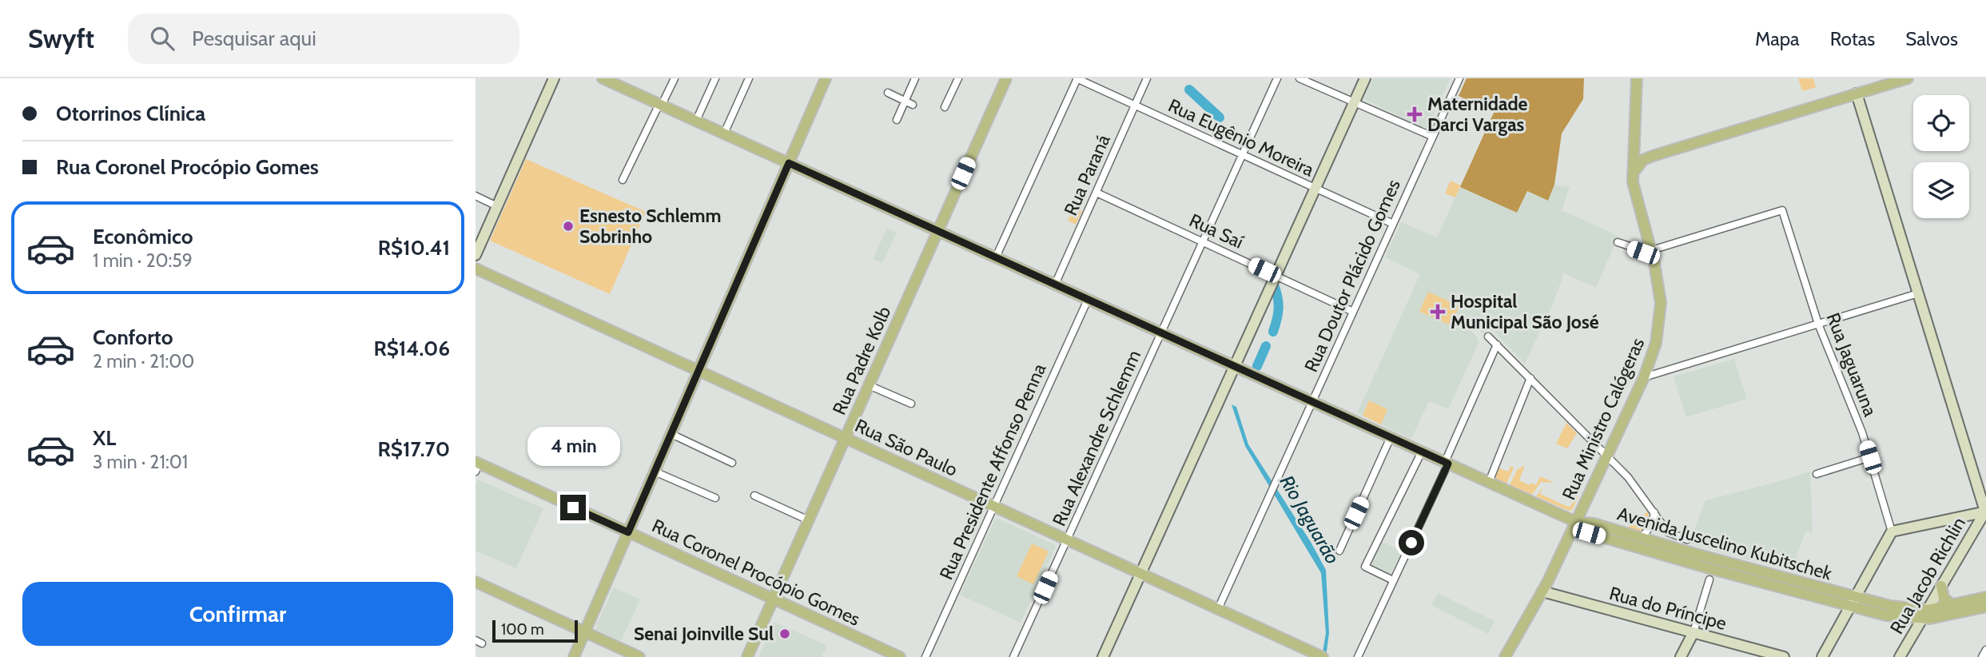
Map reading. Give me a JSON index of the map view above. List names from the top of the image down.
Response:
{
  "streets": {
    "main road": [
      "Rua Padre Kolb",
      "Rua Ministro Calógeras",
      "Rua São Paulo",
      "Avenida Juscelino Kubitschek",
      "Rua Coronel Procópio Gomes",
      "Rua Jacob Richlin",
      "Rua do Príncipe"
    ],
    "street": [
      "Rua Eugênio Moreira",
      "Rua Paraná",
      "Rua Saí",
      "Rua Doutor Plácido Gomes",
      "Rua Jaguaruna",
      "Rua Alexandre Schlemm",
      "Rua Presidente Affonso Penna"
    ]
  },
  "crossings": [
    ["Rua Eugênio Moreira", "Rua Paraná"],
    ["Rua Eugênio Moreira", "Rua Doutor Plácido Gomes"],
    ["Rua Eugênio Moreira", "Rua Alexandre Schlemm"],
    ["Rua Paraná", "Rua Saí"],
    ["Rua Saí", "Rua Doutor Plácido Gomes"],
    ["Rua Saí", "Rua Alexandre Schlemm"],
    ["Rua Doutor Plácido Gomes", "Rua São Paulo"],
    ["Rua Padre Kolb", "Rua São Paulo"],
    ["Rua Padre Kolb", "Rua Coronel Procópio Gomes"],
    ["Rua Jaguaruna", "Rua Ministro Calógeras"],
    ["Rua Ministro Calógeras", "Avenida Juscelino Kubitschek"],
    ["Rua Ministro Calógeras", "Rua do Príncipe"],
    ["Rua Alexandre Schlemm", "Rua São Paulo"],
    ["Rua São Paulo", "Rua Presidente Affonso Penna"],
    ["Avenida Juscelino Kubitschek", "Rua Jacob Richlin"]
  ],
  "water": ["Rio Jaguarão"],
  "places": {
    "health": ["Maternidade Darci Vargas", "Hospital Municipal São José"],
    "other": ["Esnesto Schlemm Sobrinho", "Senai Joinville Sul"]
  },
  "scale_bar": "100 m",
  "page": {
    "header": "Swyft",
    "search": "Pesquisar aqui",
    "nav": ["Mapa", "Rotas", "Salvos"],
    "banner": ["Otorrinos Clínica", "Rua Coronel Procópio Gomes"],
    "list": [
      {
        "name": "Econômico",
        "note": "1 min · 20:59",
        "value": "R$10.41"
      },
      {
        "name": "Conforto",
        "note": "2 min · 21:00",
        "value": "R$14.06"
      },
      {
        "name": "XL",
        "note": "3 min · 21:01",
        "value": "R$17.70"
      }
    ],
    "bubble": "4 min",
    "buttons": "Confirmar",
    "scale": "100 m"
  }
}
